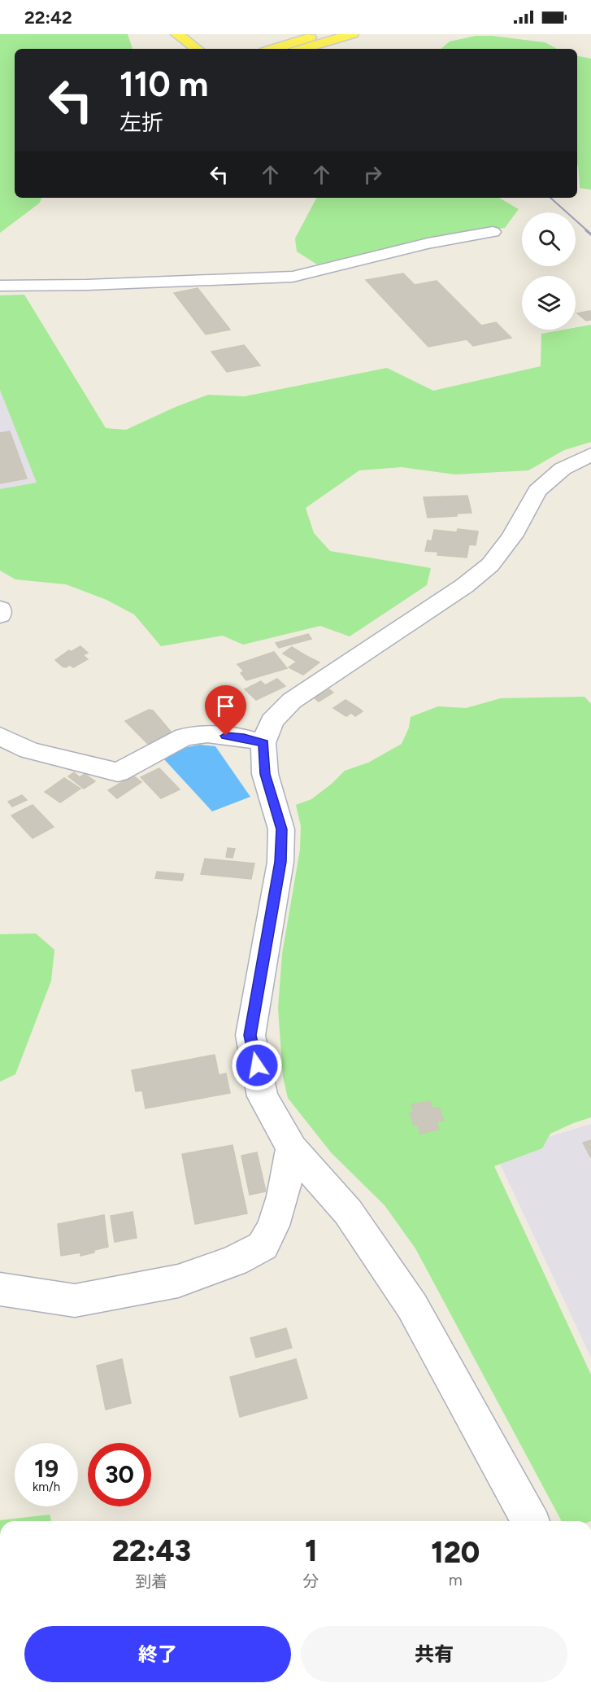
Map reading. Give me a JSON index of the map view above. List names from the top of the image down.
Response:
{
  "page": {
    "status": "22:42",
    "turn": ["110 m", "左折"],
    "speed": "19 km/h",
    "limit": "30",
    "eta": [
      "22:43",
      "到着",
      "1",
      "分",
      "120",
      "m"
    ],
    "buttons": ["終了", "共有"]
  }
}
